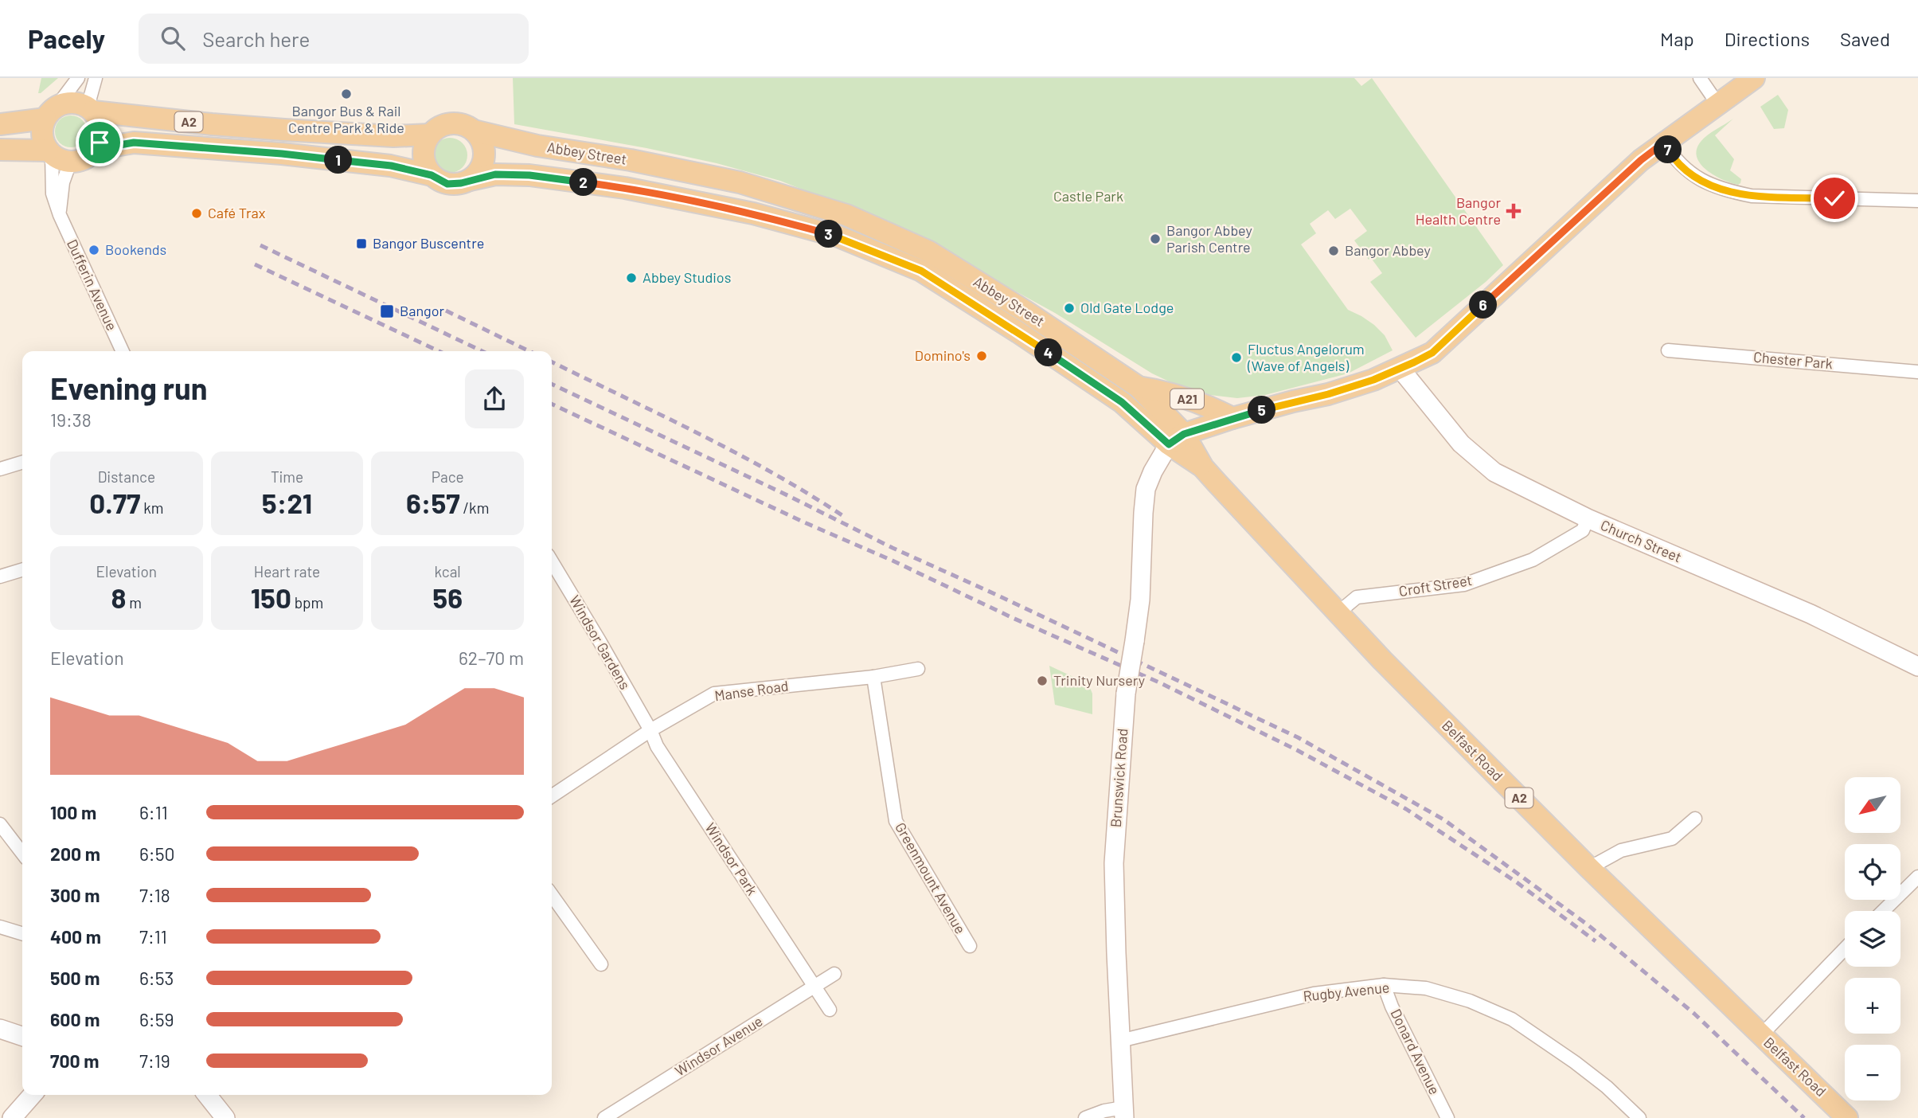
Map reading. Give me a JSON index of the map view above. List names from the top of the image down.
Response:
{
  "streets": {
    "main road": [
      "A2",
      "Abbey Street",
      "A21",
      "Church Street",
      "Belfast Road",
      "Brunswick Road"
    ],
    "street": [
      "Dufferin Avenue",
      "Chester Park",
      "Croft Street",
      "Windsor Gardens",
      "Manse Road",
      "Windsor Park",
      "Greenmount Avenue",
      "Rugby Avenue",
      "Windsor Avenue",
      "Donard Avenue"
    ]
  },
  "crossings": [
    ["A2", "Abbey Street"],
    ["A2", "Dufferin Avenue"],
    ["Abbey Street", "A21"],
    ["Abbey Street", "Belfast Road"],
    ["Abbey Street", "Brunswick Road"],
    ["A21", "Church Street"],
    ["A21", "Brunswick Road"],
    ["Church Street", "Croft Street"],
    ["Croft Street", "Belfast Road"],
    ["Windsor Gardens", "Manse Road"],
    ["Windsor Gardens", "Windsor Park"],
    ["Manse Road", "Windsor Park"],
    ["Manse Road", "Greenmount Avenue"],
    ["Brunswick Road", "Rugby Avenue"],
    ["Windsor Park", "Windsor Avenue"],
    ["Rugby Avenue", "Donard Avenue"]
  ],
  "parks": ["Castle Park"],
  "places": {
    "other": [
      "Bangor Bus & Rail Centre Park & Ride",
      "Café Trax",
      "Bangor Abbey Parish Centre",
      "Bookends",
      "Bangor Abbey",
      "Abbey Studios",
      "Old Gate Lodge",
      "Domino's",
      "Fluctus Angelorum (Wave of Angels)",
      "Trinity Nursery"
    ],
    "health": ["Bangor Health Centre"],
    "transit": ["Bangor Buscentre", "Bangor"]
  },
  "north": "bottom left",
  "page": {
    "header": "Pacely",
    "search": "Search here",
    "nav": ["Map", "Directions", "Saved"],
    "pins": [
      "7",
      "1",
      "2",
      "3",
      "6",
      "4",
      "5"
    ],
    "heading": ["Evening run", "19:38"],
    "stats": [
      ["Distance", "0.77 km"],
      ["Time", "5:21"],
      ["Pace", "6:57 /km"],
      ["Elevation", "8 m"],
      ["Heart rate", "150 bpm"],
      ["kcal", "56"]
    ],
    "chart": ["Elevation", "62–70 m"],
    "map_buttons": ["+", "−"],
    "list": [
      {
        "name": "100 m",
        "note": "6:11"
      },
      {
        "name": "200 m",
        "note": "6:50"
      },
      {
        "name": "300 m",
        "note": "7:18"
      },
      {
        "name": "400 m",
        "note": "7:11"
      },
      {
        "name": "500 m",
        "note": "6:53"
      },
      {
        "name": "600 m",
        "note": "6:59"
      },
      {
        "name": "700 m",
        "note": "7:19"
      }
    ]
  }
}
